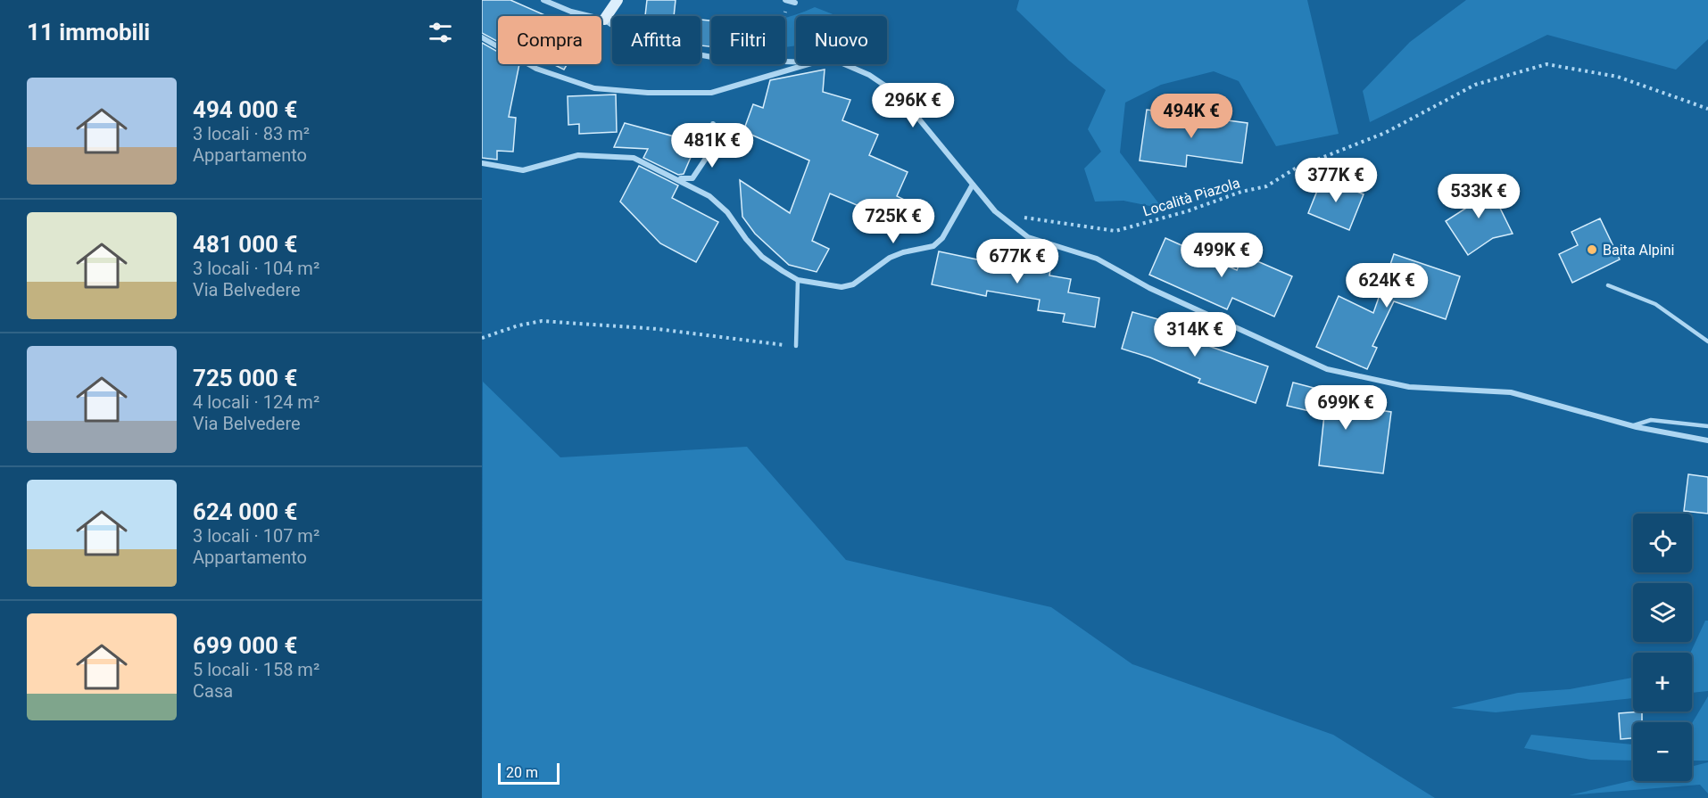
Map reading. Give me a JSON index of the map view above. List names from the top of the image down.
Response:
{
  "streets": {
    "path": ["Località Piazola"]
  },
  "places": ["Baita Alpini"],
  "scale_bar": "20 m",
  "page": {
    "heading": "11 immobili",
    "chip": [
      "Compra",
      "Affitta",
      "Filtri",
      "Nuovo"
    ],
    "list": [
      {
        "name": "494 000 €",
        "note": "3 locali · 83 m² · Appartamento"
      },
      {
        "name": "481 000 €",
        "note": "3 locali · 104 m² · Via Belvedere"
      },
      {
        "name": "725 000 €",
        "note": "4 locali · 124 m² · Via Belvedere"
      },
      {
        "name": "624 000 €",
        "note": "3 locali · 107 m² · Appartamento"
      },
      {
        "name": "699 000 €",
        "note": "5 locali · 158 m² · Casa"
      }
    ],
    "price": [
      "296K €",
      "494K €",
      "481K €",
      "377K €",
      "533K €",
      "725K €",
      "499K €",
      "677K €",
      "624K €",
      "314K €",
      "699K €"
    ],
    "map_buttons": ["+", "−"],
    "scale": "20 m"
  }
}
